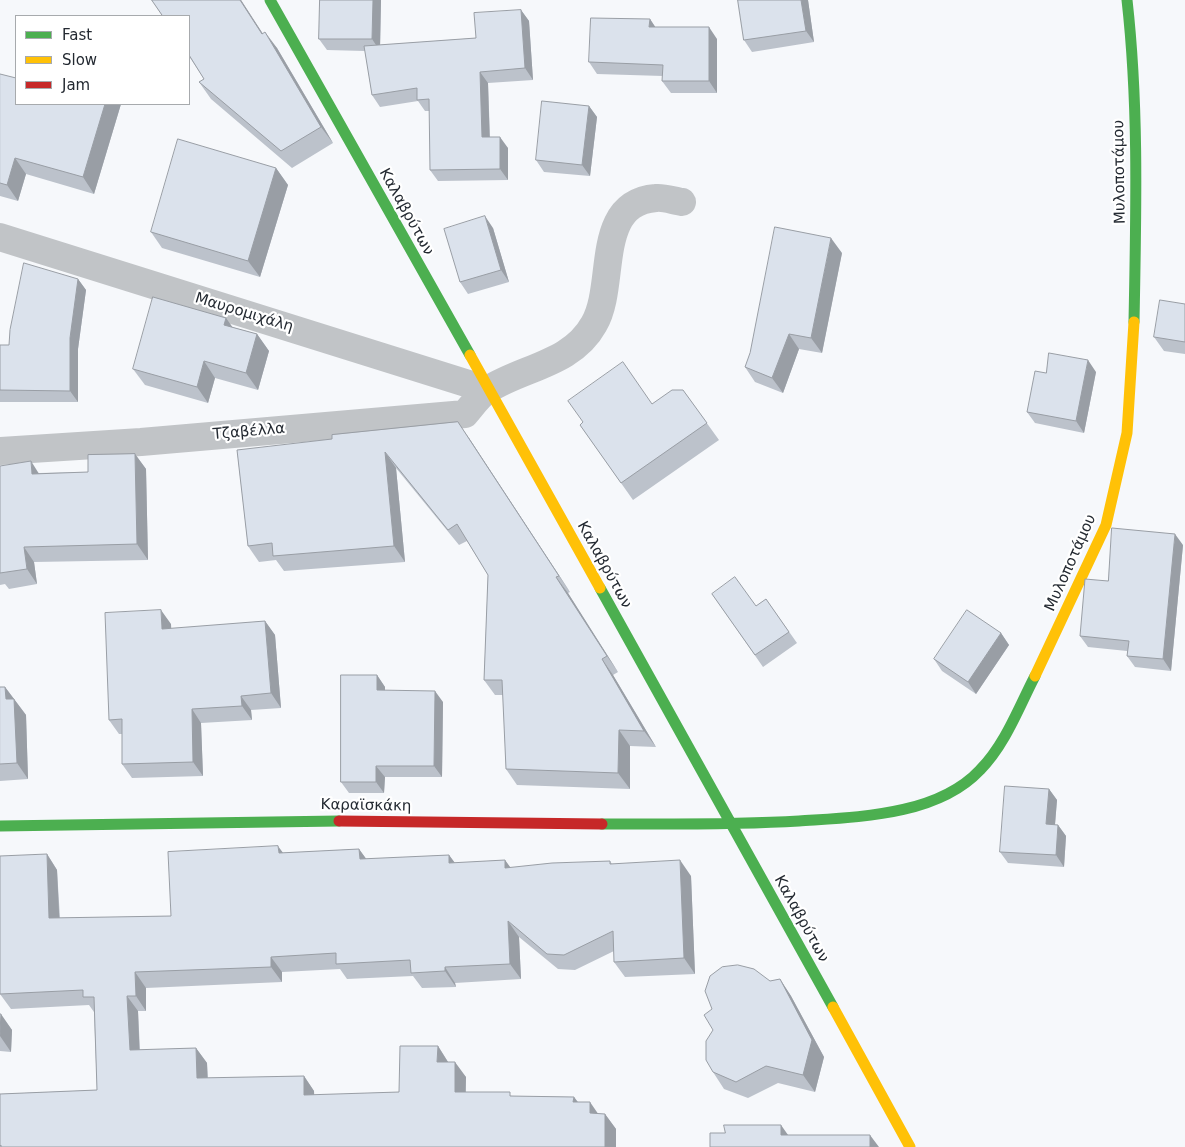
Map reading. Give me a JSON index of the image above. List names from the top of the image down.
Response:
{
  "streets": {
    "street": [
      "Μυλοποτάμου",
      "Καλαβρύτων",
      "Μαυρομιχάλη",
      "Τζαβέλλα",
      "Καραϊσκάκη"
    ]
  },
  "crossings": [
    ["Μυλοποτάμου", "Καλαβρύτων"],
    ["Μυλοποτάμου", "Καραϊσκάκη"],
    ["Καλαβρύτων", "Μαυρομιχάλη"],
    ["Καλαβρύτων", "Τζαβέλλα"],
    ["Καλαβρύτων", "Καραϊσκάκη"],
    ["Μαυρομιχάλη", "Τζαβέλλα"]
  ],
  "legend": ["Fast", "Slow", "Jam"]
}
